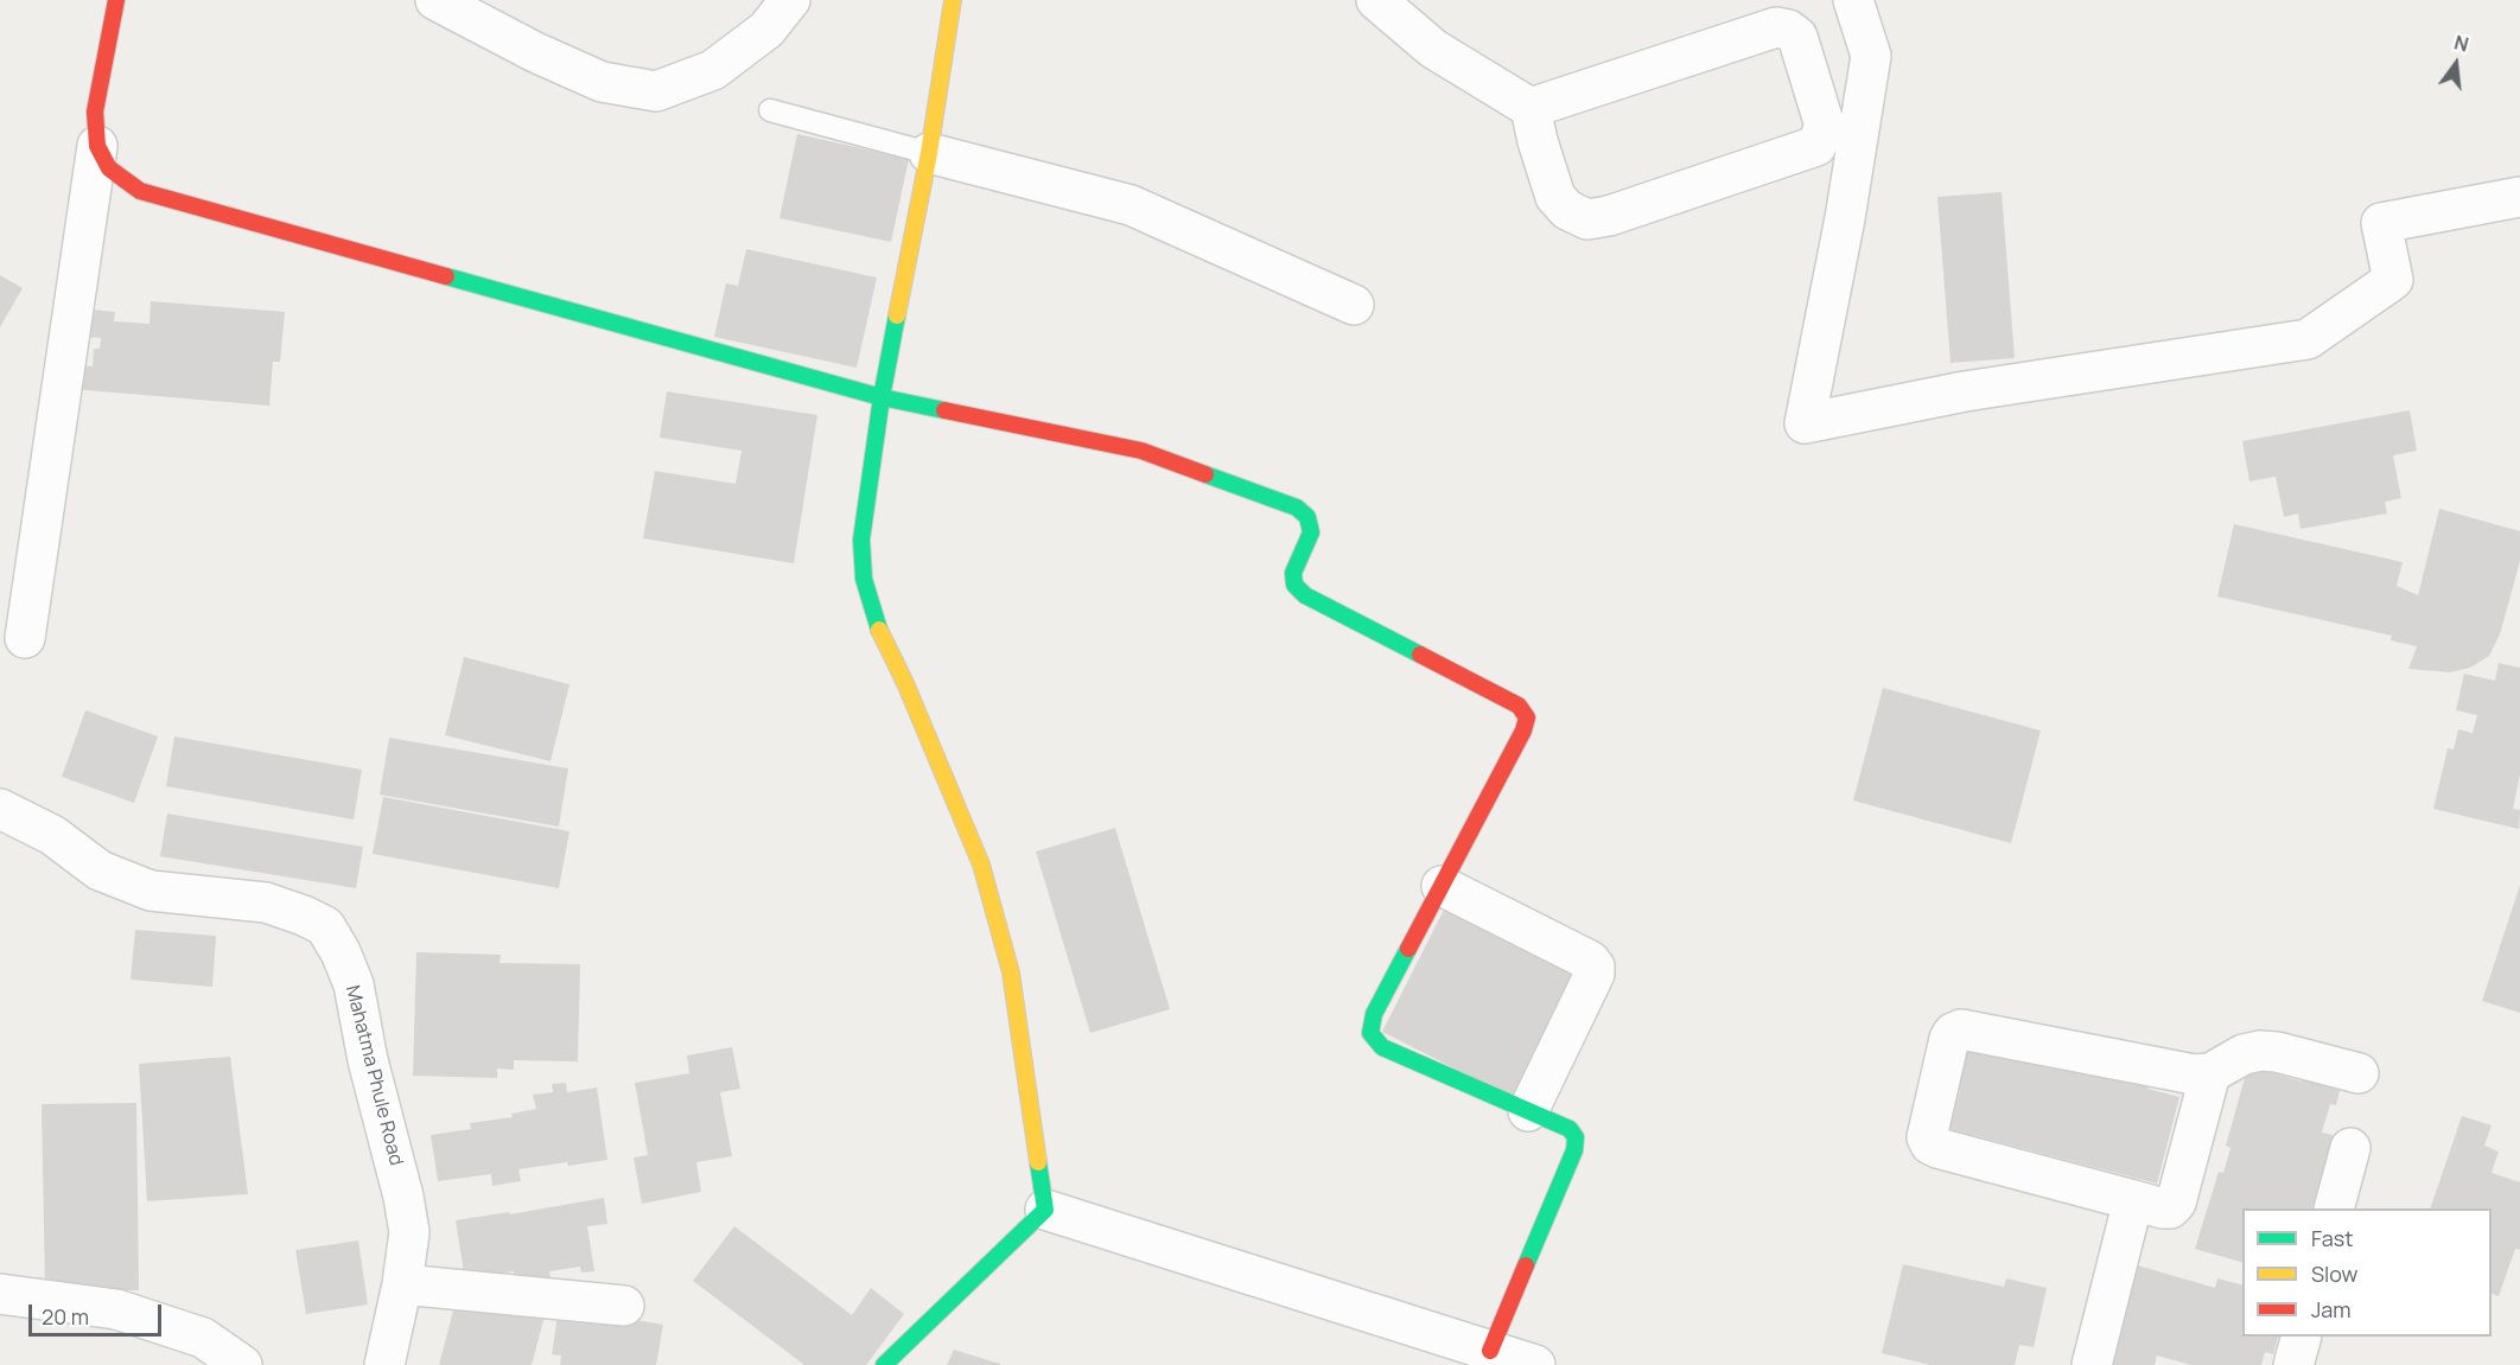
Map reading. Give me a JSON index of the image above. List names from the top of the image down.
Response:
{
  "streets": {
    "street": ["Mahatma Phule Road"]
  },
  "legend": ["Fast", "Slow", "Jam"],
  "scale_bar": "20 m",
  "north": "top"
}
